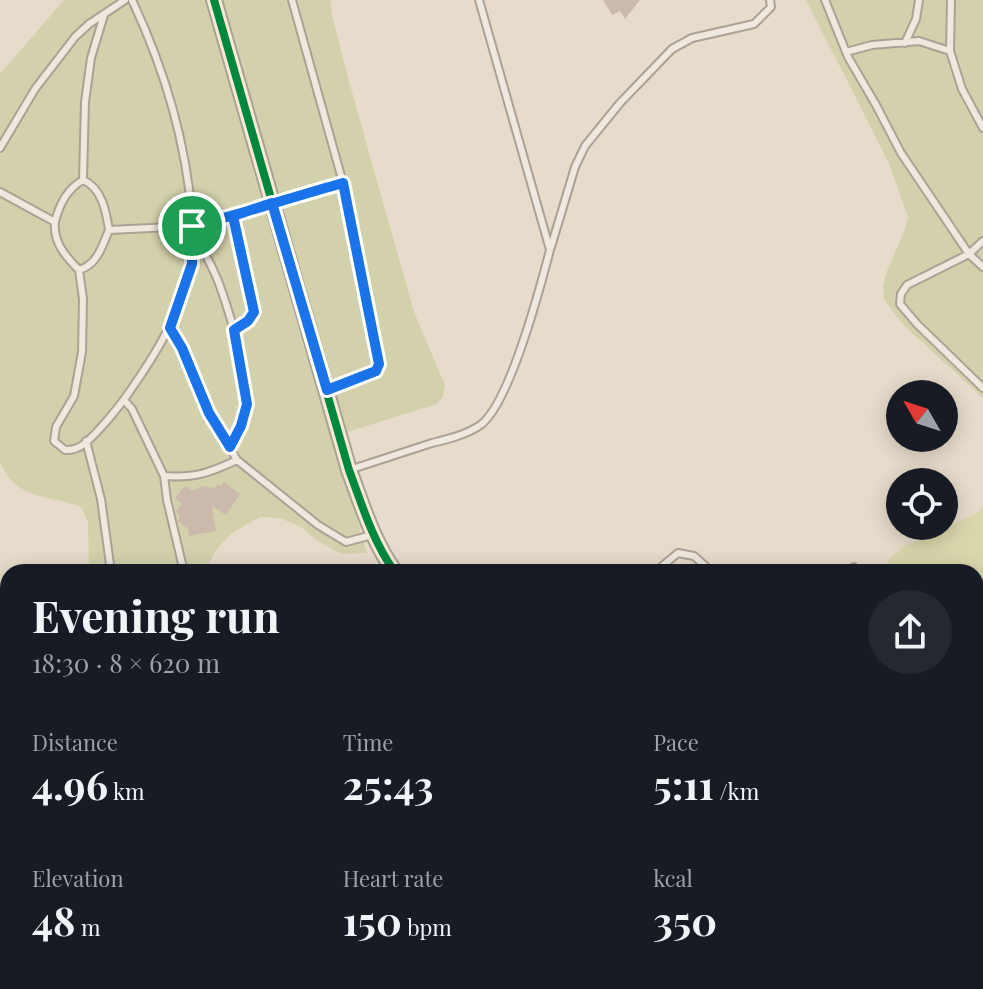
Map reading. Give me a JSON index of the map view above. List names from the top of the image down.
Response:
{
  "north": "top left",
  "page": {
    "heading": ["Evening run", "18:30 · 8 × 620 m"],
    "stats": [
      ["Distance", "4.96 km"],
      ["Time", "25:43"],
      ["Pace", "5:11 /km"],
      ["Elevation", "48 m"],
      ["Heart rate", "150 bpm"],
      ["kcal", "350"]
    ]
  }
}
